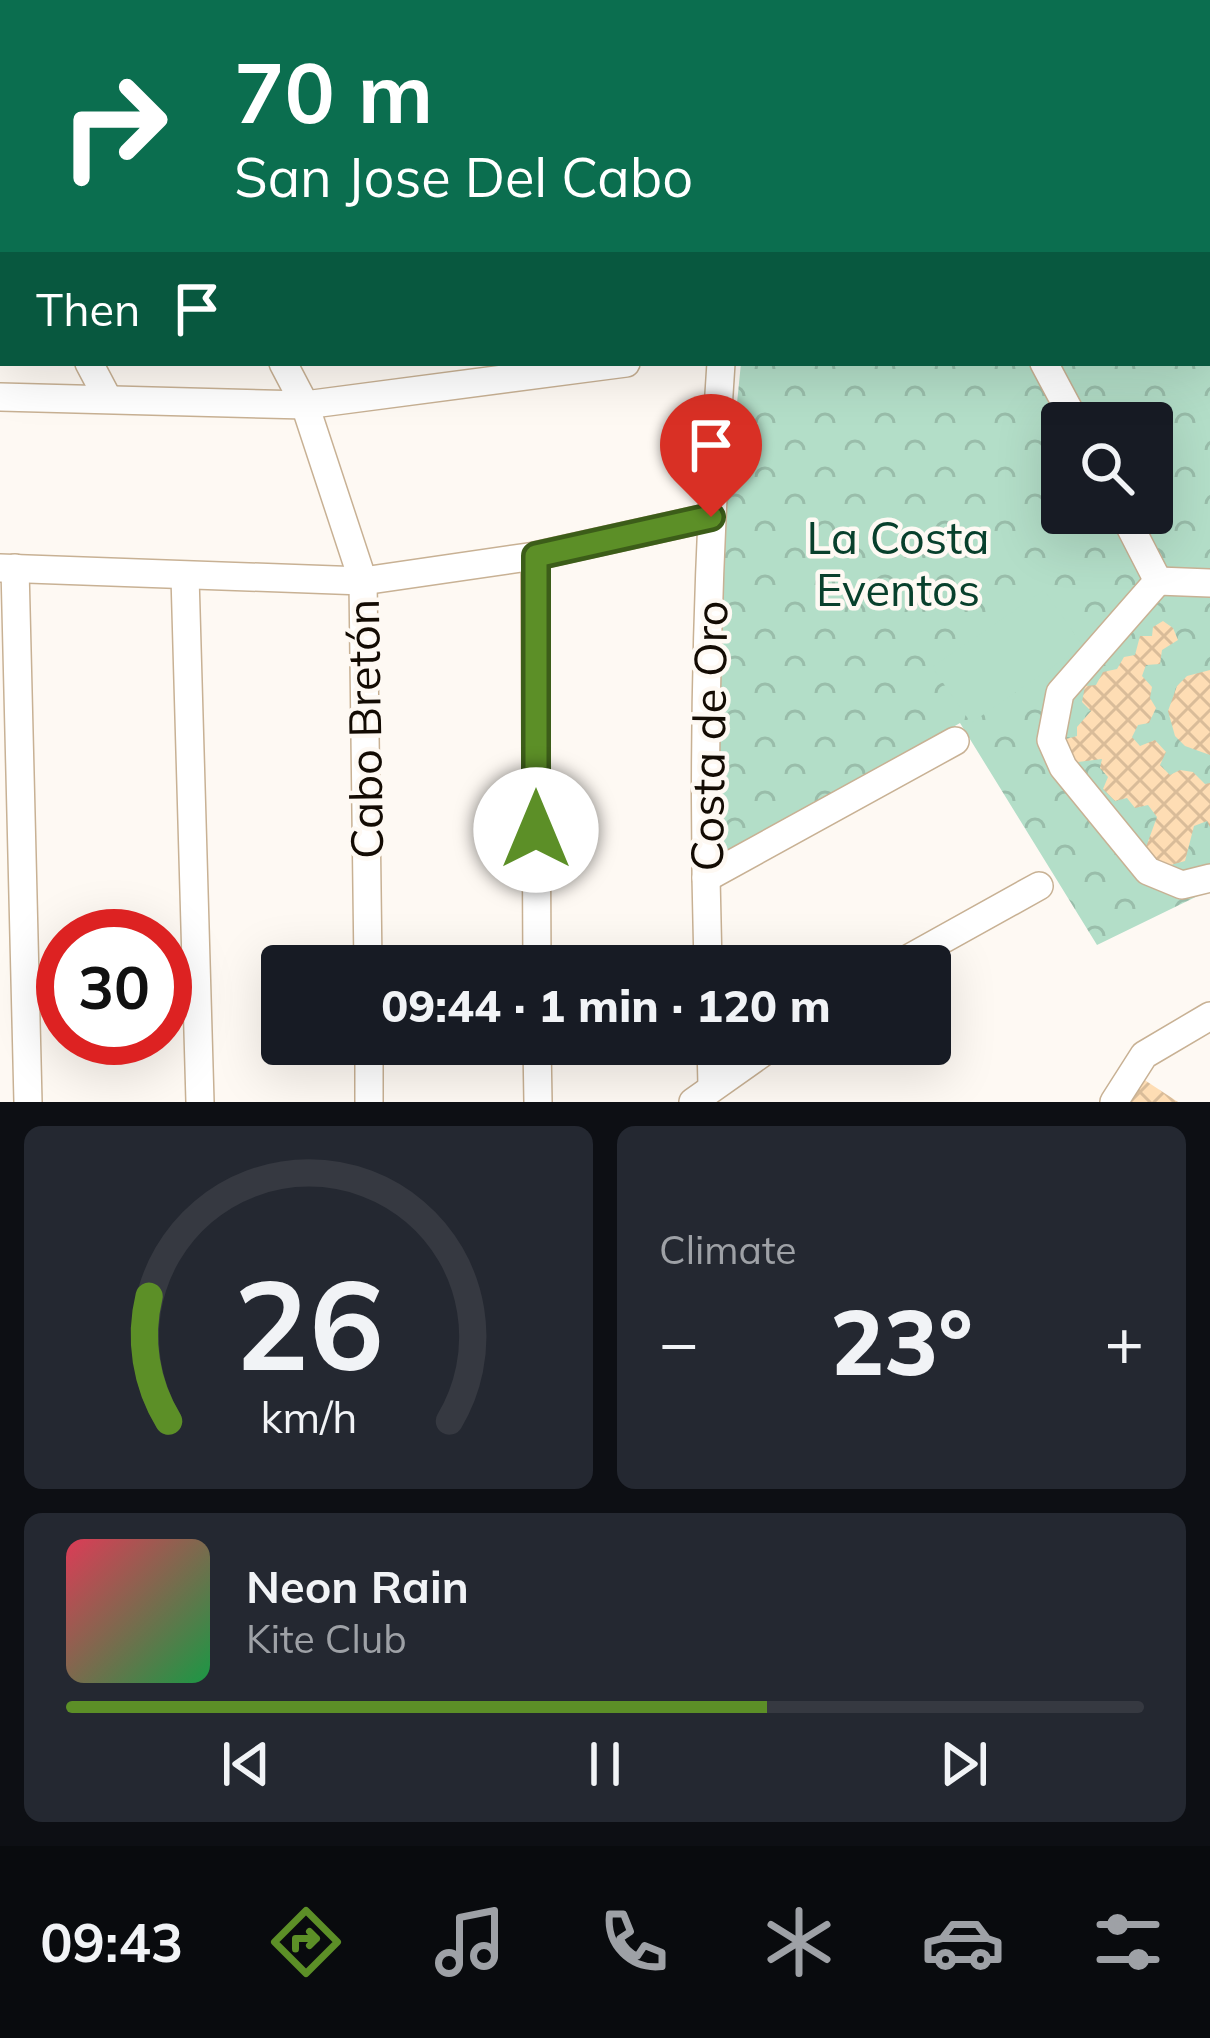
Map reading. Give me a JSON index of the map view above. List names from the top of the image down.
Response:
{
  "streets": {
    "street": ["Cabo Bretón", "Costa de Oro"]
  },
  "parks": ["La Costa Eventos"],
  "page": {
    "turn": ["70 m", "San Jose Del Cabo"],
    "then": "Then",
    "limit": "30",
    "trip": "09:44 · 1 min · 120 m",
    "tile": "Climate",
    "heat": ["−", "23°", "+"],
    "song": ["Neon Rain", "Kite Club"],
    "tabs": "09:43",
    "gauge": ["26", "km/h"]
  }
}
